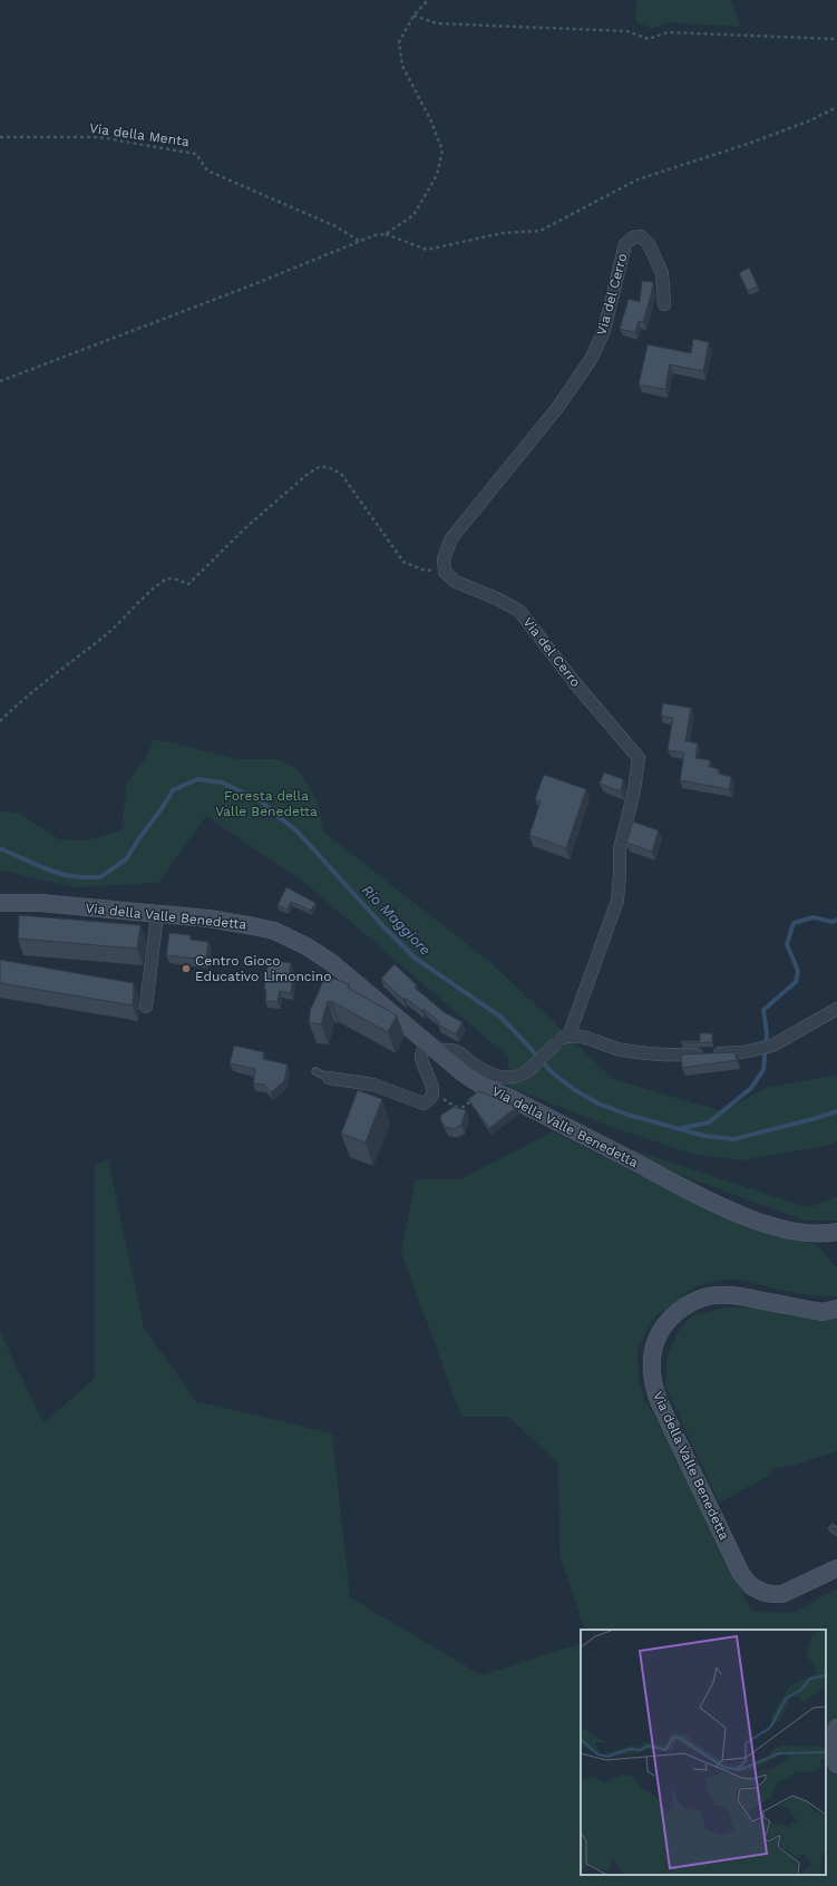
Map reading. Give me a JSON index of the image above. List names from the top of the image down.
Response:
{
  "streets": {
    "main road": ["Via della Valle Benedetta"],
    "street": ["Via del Cerro"],
    "path": ["Via della Menta"]
  },
  "water": ["Rio Maggiore"],
  "parks": ["Foresta della Valle Benedetta"],
  "places": ["Centro Gioco Educativo Limoncino"]
}
